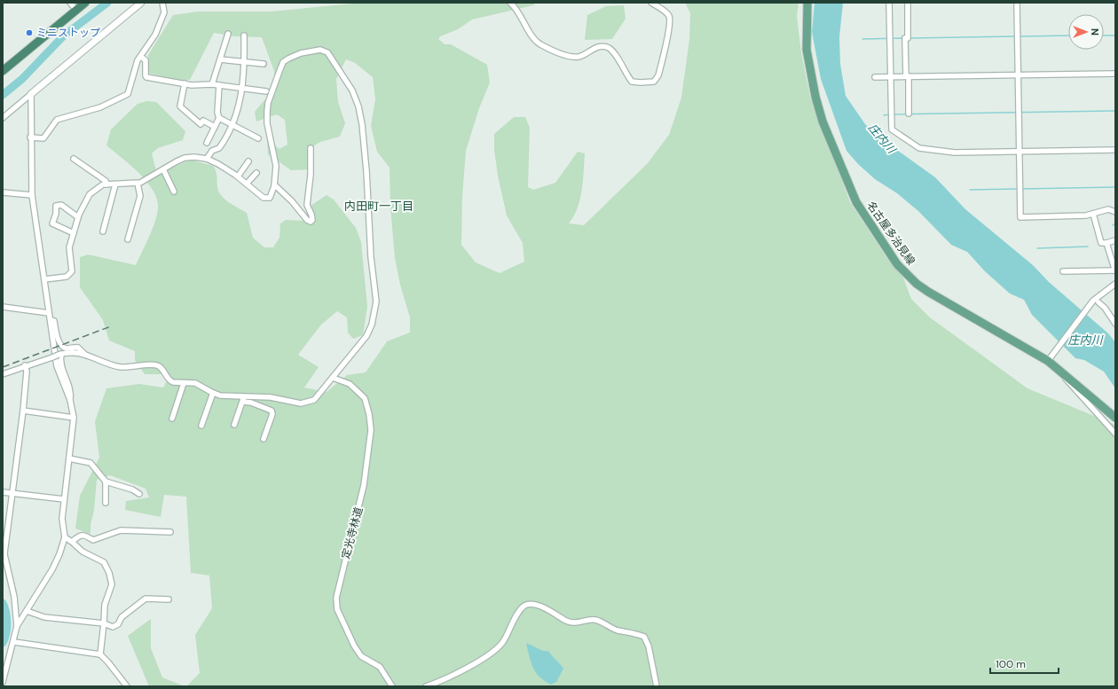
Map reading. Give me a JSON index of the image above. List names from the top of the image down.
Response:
{
  "streets": {
    "main road": ["名古屋多治見線"],
    "street": ["定光寺林道"]
  },
  "districts": ["内田町一丁目"],
  "water": ["庄内川"],
  "places": ["ミニストップ"],
  "scale_bar": "100 m",
  "north": "right"
}
